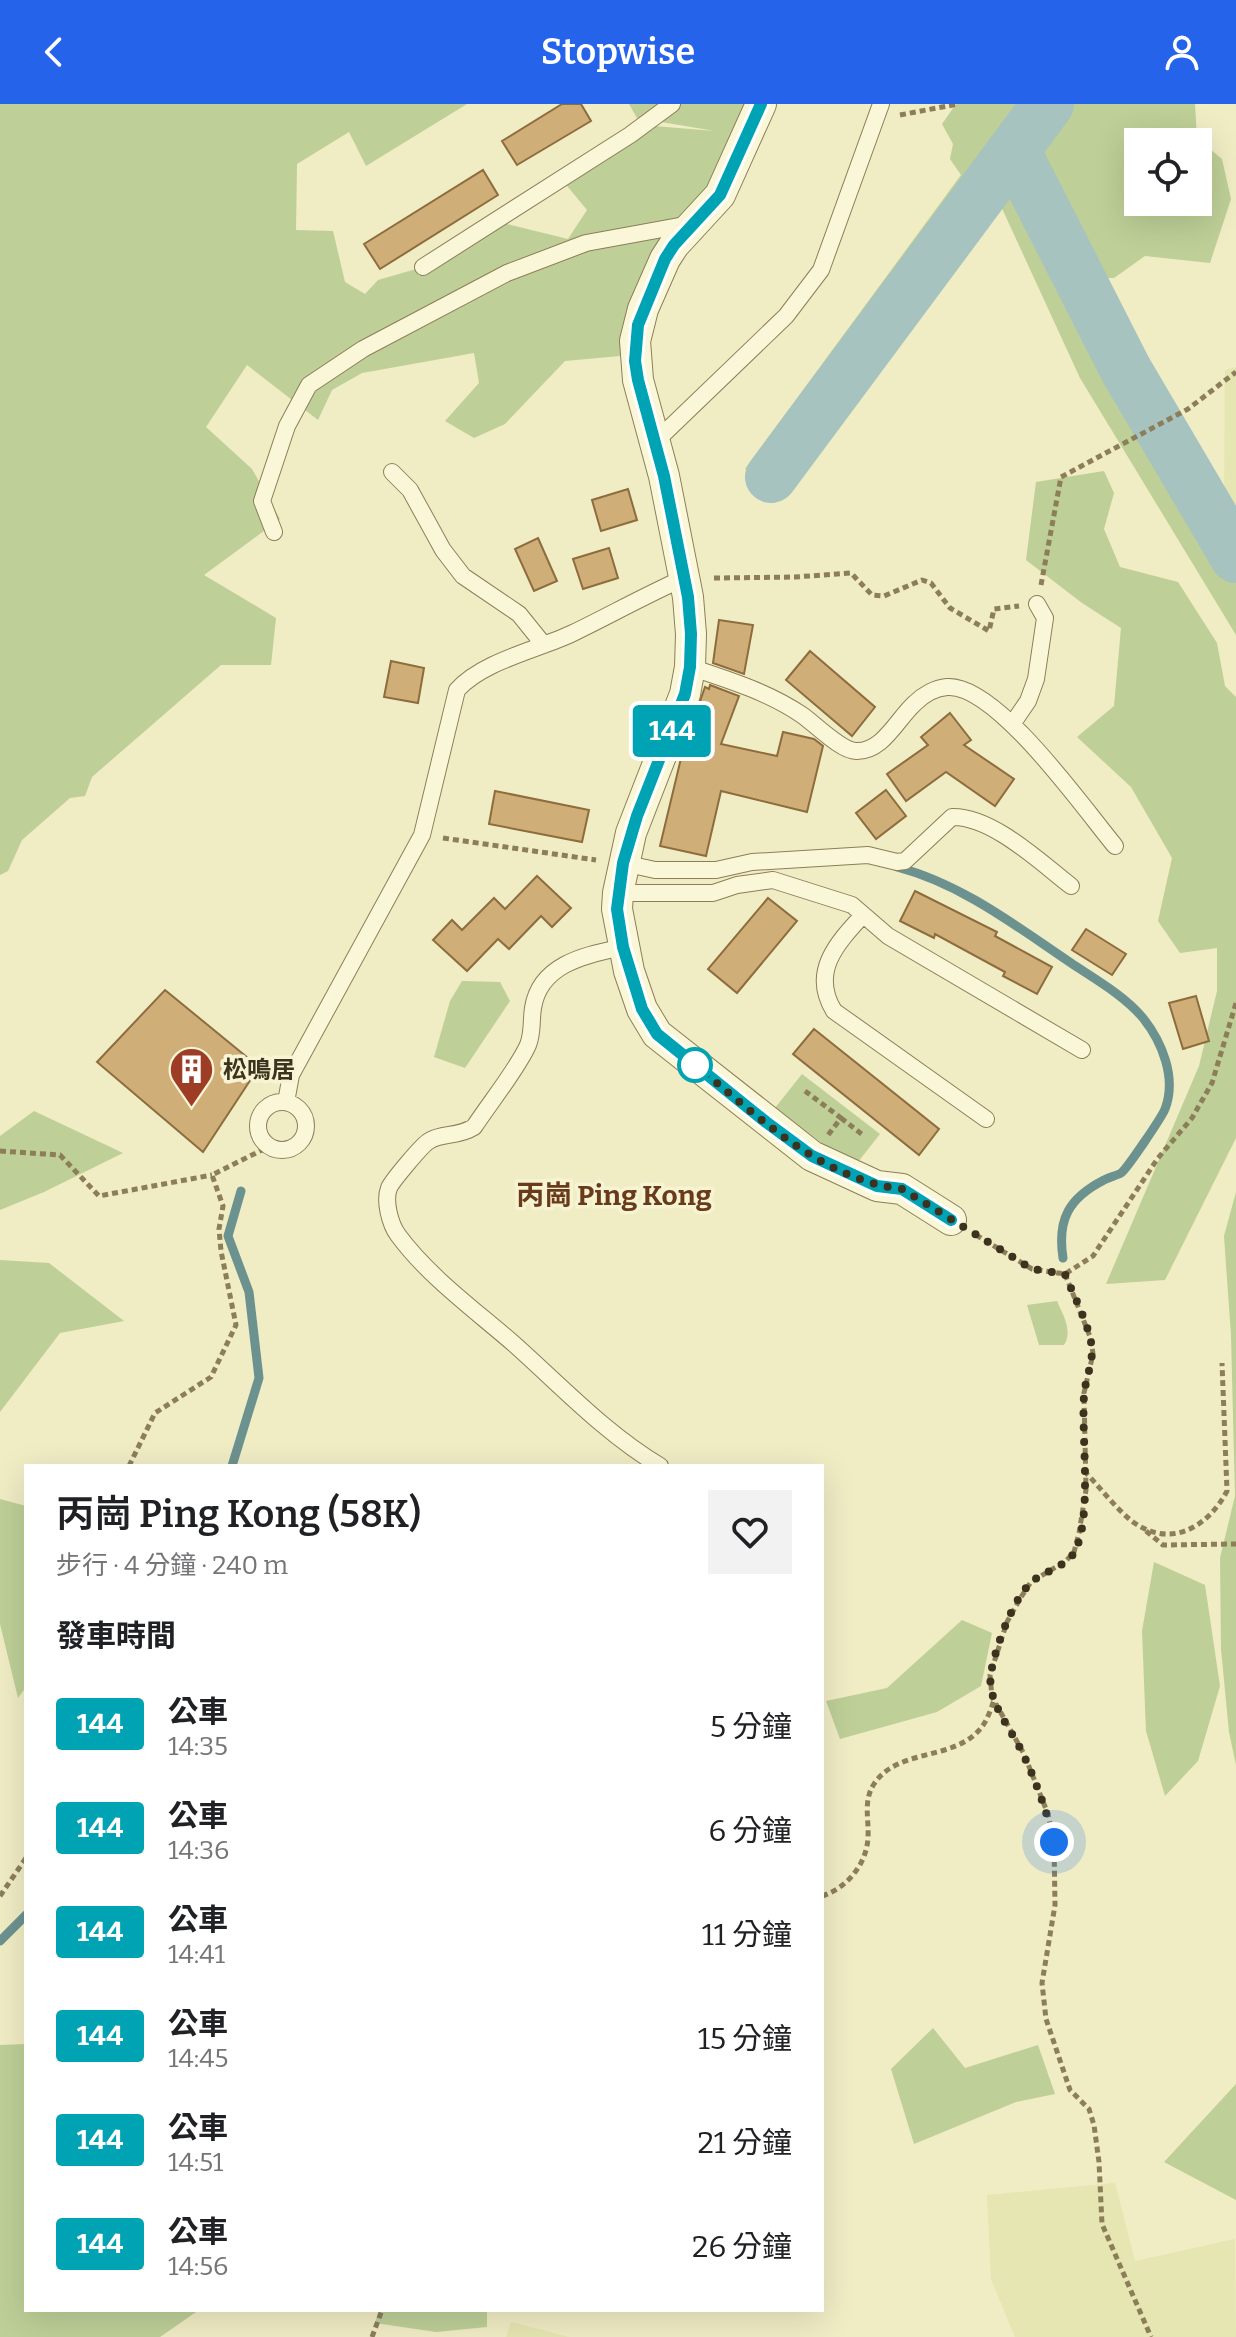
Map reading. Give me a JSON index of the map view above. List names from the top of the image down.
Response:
{
  "districts": ["丙崗 Ping Kong"],
  "places": {
    "building": ["松鳴居"]
  },
  "lines": ["bus line 144"],
  "page": {
    "header": "Stopwise",
    "on_map": "144",
    "heading": [
      ["丙崗 Ping Kong (58K)", "步行 · 4 分鐘 · 240 m"],
      "發車時間"
    ],
    "list": [
      {
        "mark": "144",
        "name": "公車",
        "note": "14:35",
        "value": "5 分鐘"
      },
      {
        "mark": "144",
        "name": "公車",
        "note": "14:36",
        "value": "6 分鐘"
      },
      {
        "mark": "144",
        "name": "公車",
        "note": "14:41",
        "value": "11 分鐘"
      },
      {
        "mark": "144",
        "name": "公車",
        "note": "14:45",
        "value": "15 分鐘"
      },
      {
        "mark": "144",
        "name": "公車",
        "note": "14:51",
        "value": "21 分鐘"
      },
      {
        "mark": "144",
        "name": "公車",
        "note": "14:56",
        "value": "26 分鐘"
      }
    ]
  }
}
